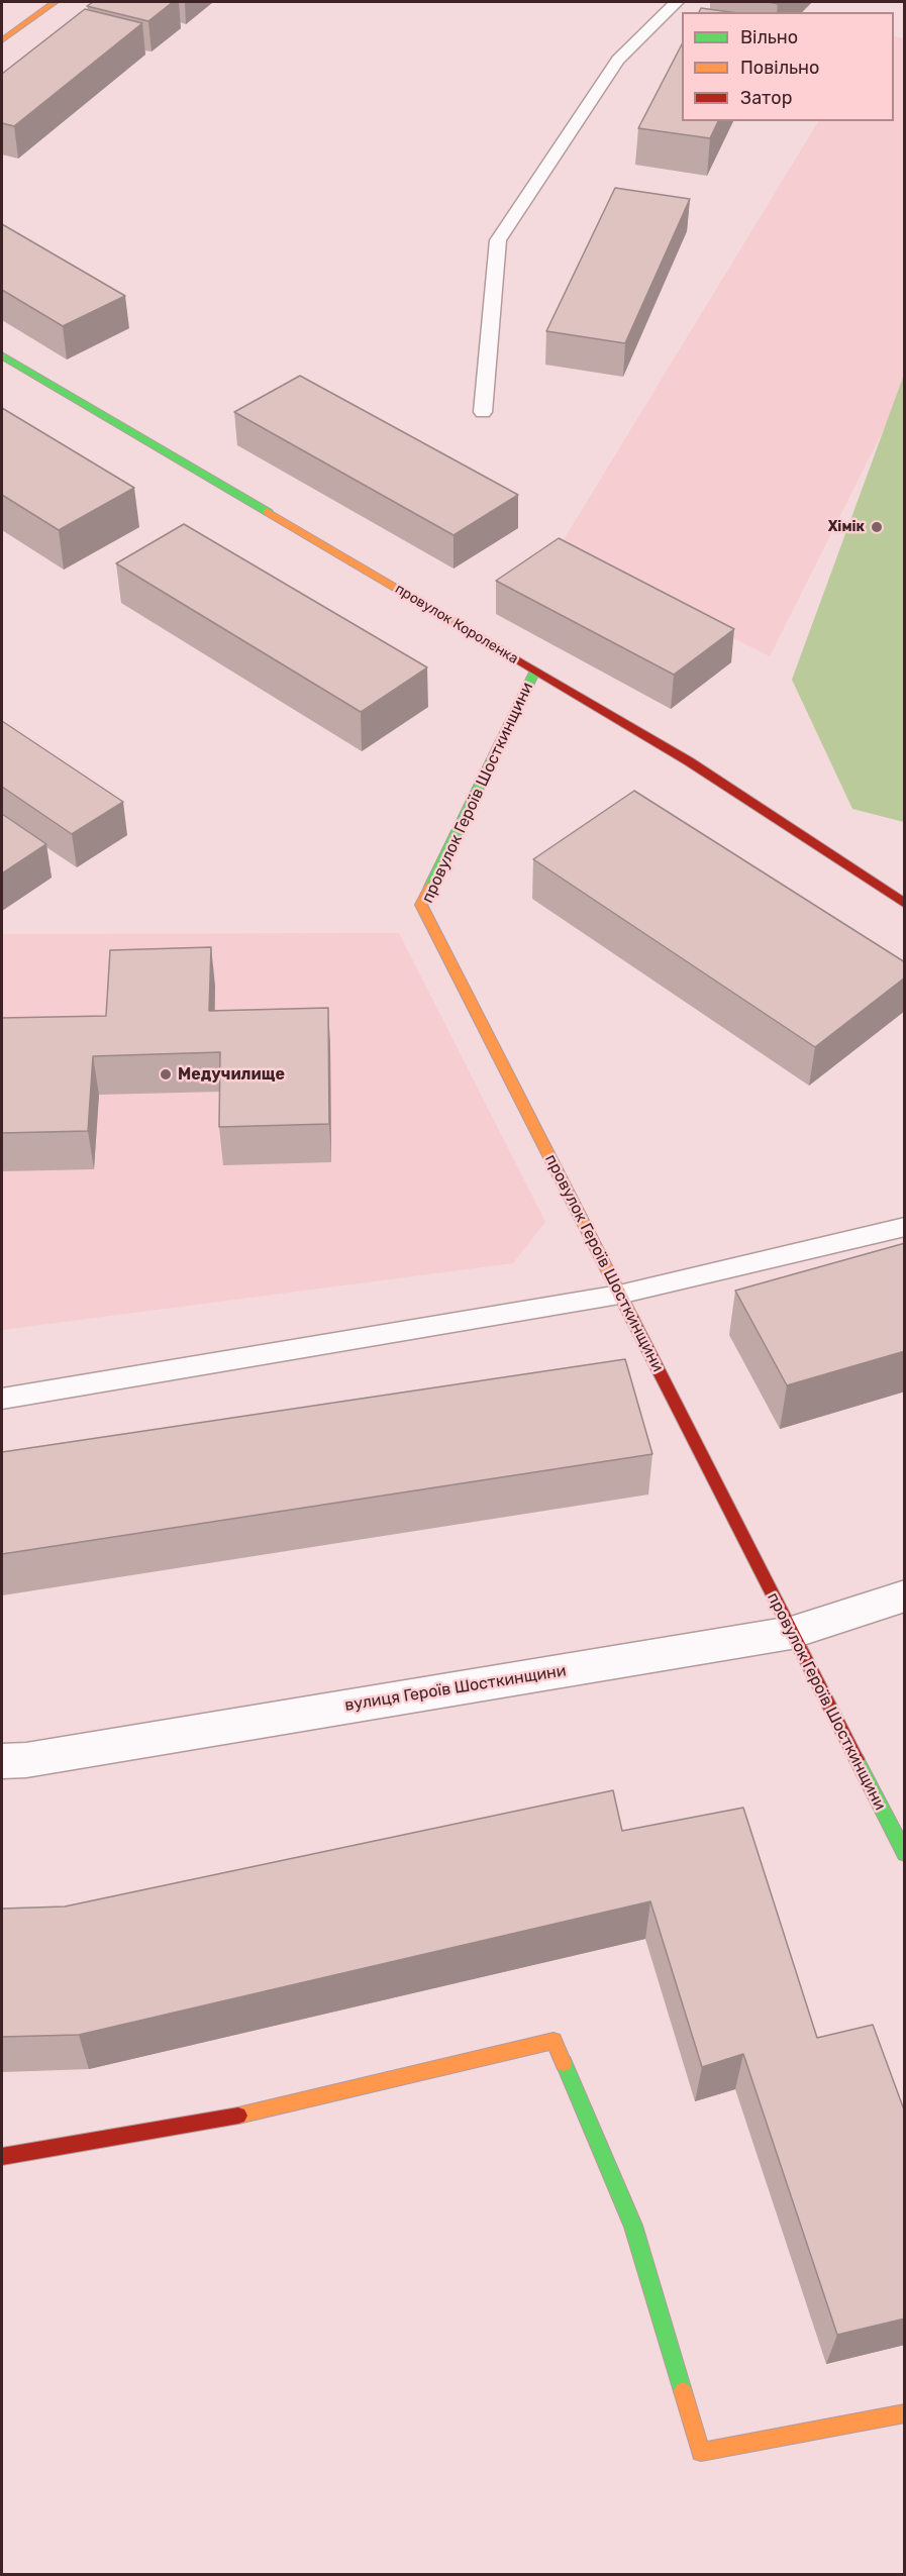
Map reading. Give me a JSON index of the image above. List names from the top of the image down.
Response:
{
  "streets": {
    "street": ["провулок Короленка", "провулок Героїв Шосткинщини", "вулиця Героїв Шосткинщини"]
  },
  "crossings": [
    ["провулок Короленка", "провулок Героїв Шосткинщини"],
    ["провулок Героїв Шосткинщини", "вулиця Героїв Шосткинщини"]
  ],
  "places": ["Хімік", "Медучилище"],
  "legend": ["Вільно", "Повільно", "Затор"]
}
